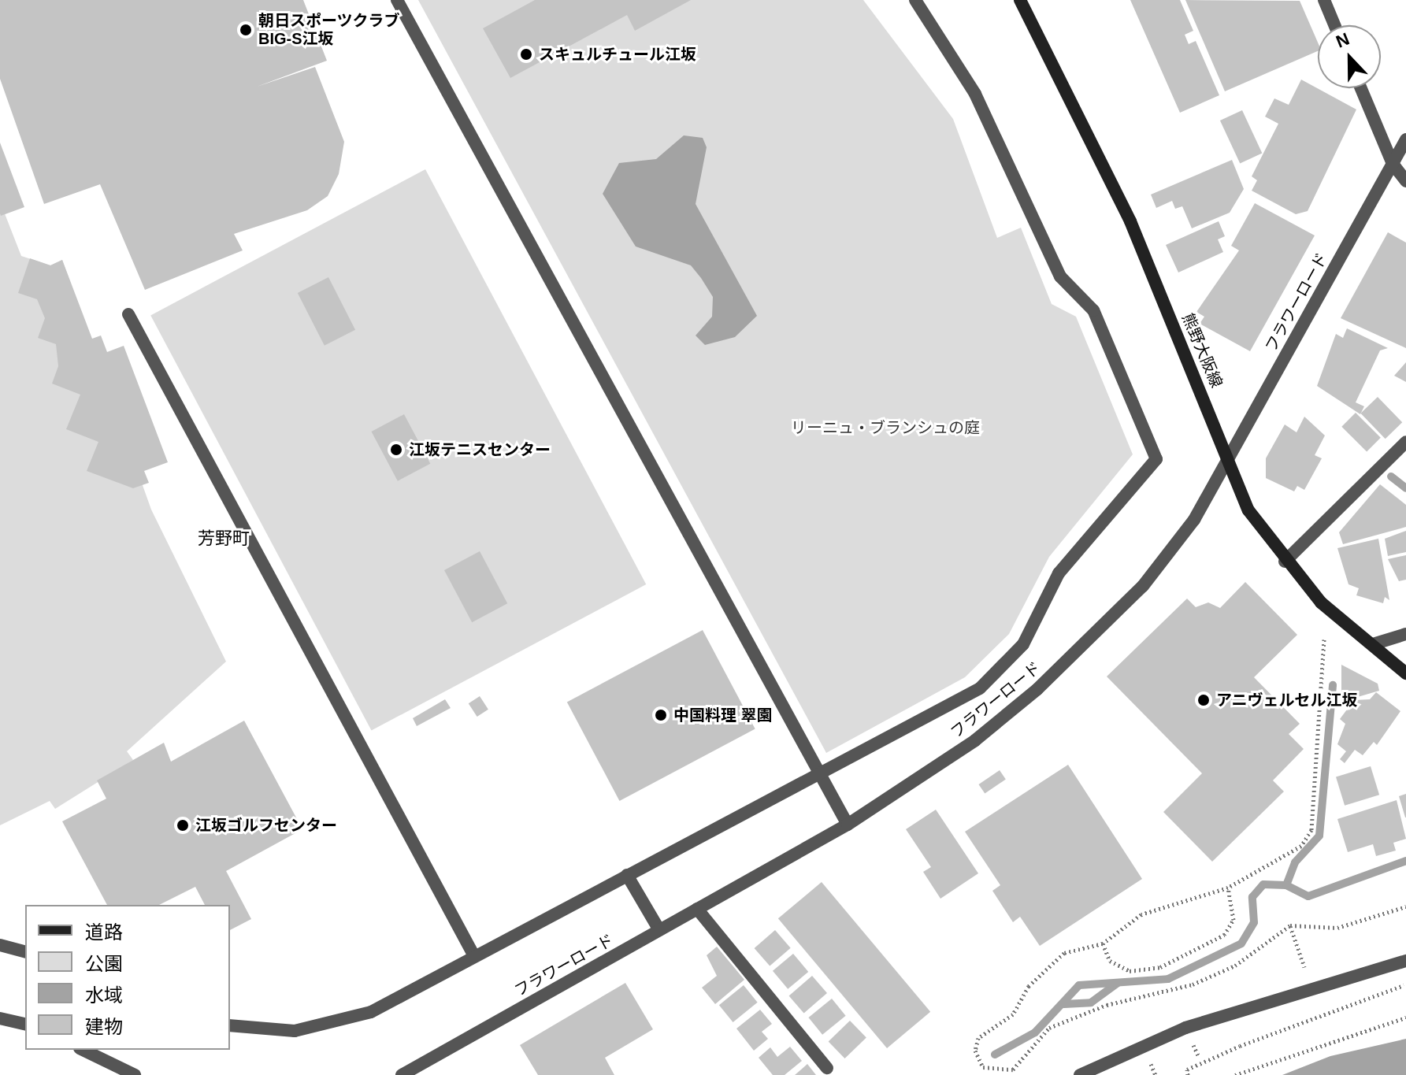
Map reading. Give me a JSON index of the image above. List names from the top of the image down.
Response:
{
  "streets": {
    "main road": ["熊野大阪線"],
    "street": ["フラワーロード"]
  },
  "crossings": [
    ["フラワーロード", "熊野大阪線"]
  ],
  "districts": ["芳野町"],
  "parks": ["リーニュ・ブランシュの庭"],
  "places": [
    "朝日スポーツクラブ BIG-S江坂",
    "スキュルチュール江坂",
    "江坂テニスセンター",
    "アニヴェルセル江坂",
    "中国料理 翠園",
    "江坂ゴルフセンター"
  ],
  "legend": [
    "道路",
    "公園",
    "水域",
    "建物"
  ],
  "north": "top"
}
